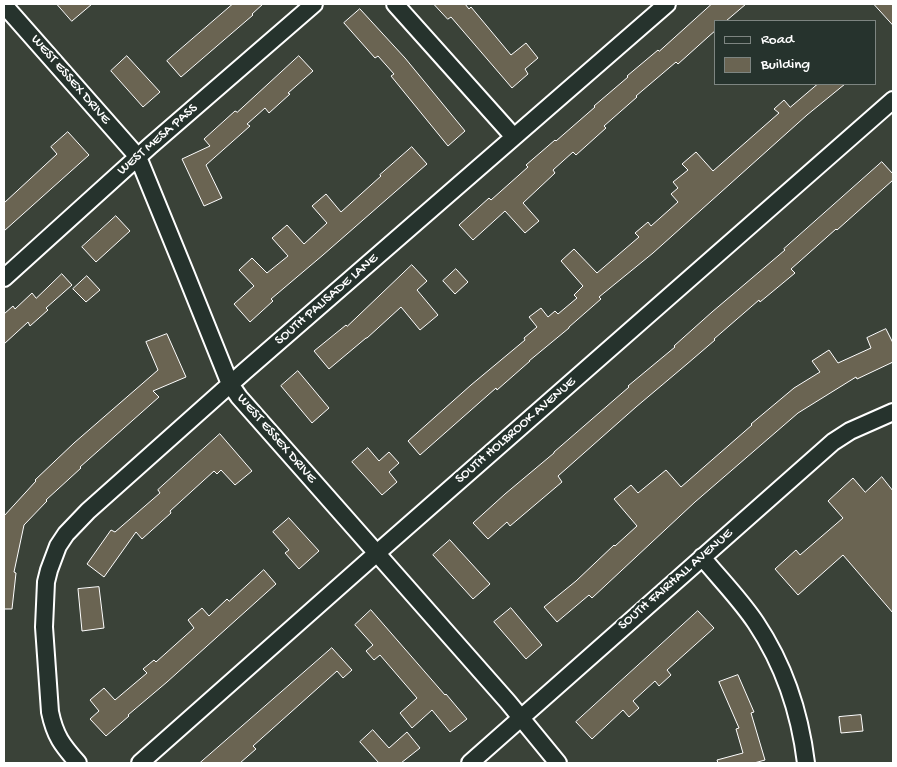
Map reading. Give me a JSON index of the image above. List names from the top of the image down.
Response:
{
  "streets": {
    "street": [
      "WEST ESSEX DRIVE",
      "WEST MESA PASS",
      "SOUTH PALISADE LANE",
      "SOUTH HOLBROOK AVENUE",
      "SOUTH FAIRHALL AVENUE"
    ]
  },
  "crossings": [
    ["WEST ESSEX DRIVE", "WEST MESA PASS"],
    ["WEST ESSEX DRIVE", "SOUTH PALISADE LANE"],
    ["WEST ESSEX DRIVE", "SOUTH HOLBROOK AVENUE"],
    ["WEST ESSEX DRIVE", "SOUTH FAIRHALL AVENUE"]
  ],
  "legend": ["Road", "Building"]
}
